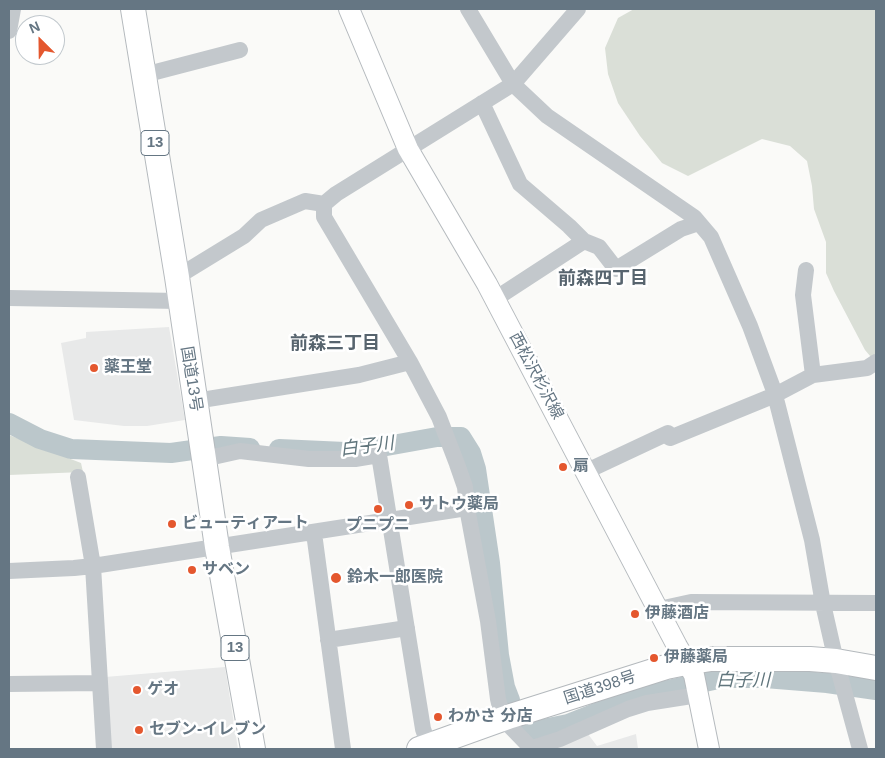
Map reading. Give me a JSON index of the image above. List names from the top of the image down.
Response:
{
  "streets": {
    "highway": ["13", "国道13号", "国道398号"],
    "main road": ["西松沢杉沢線"]
  },
  "crossings": [
    ["西松沢杉沢線", "国道398号"]
  ],
  "districts": ["前森四丁目", "前森三丁目"],
  "water": ["白子川"],
  "places": [
    "薬王堂",
    "扇",
    "サトウ薬局",
    "プニプニ",
    "ビューティアート",
    "サベン",
    "鈴木一郎医院",
    "伊藤酒店",
    "伊藤薬局",
    "ゲオ",
    "わかさ 分店",
    "セブン-イレブン"
  ],
  "north": "top left"
}
